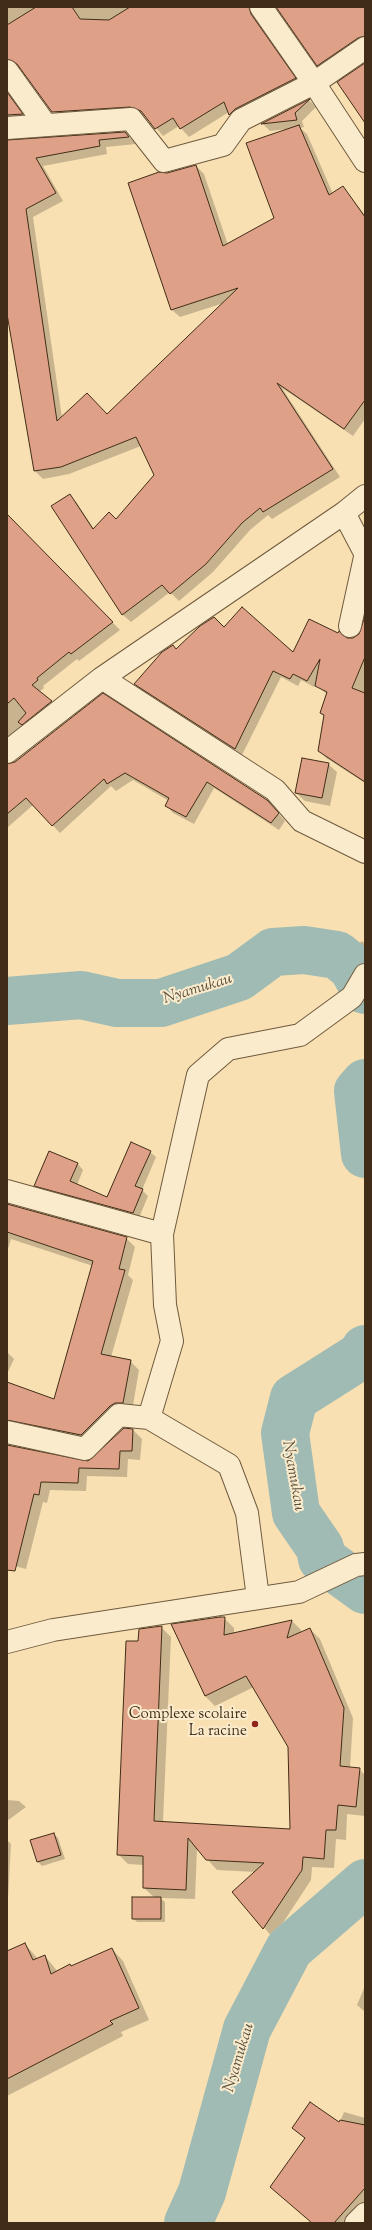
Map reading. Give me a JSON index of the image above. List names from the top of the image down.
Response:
{
  "water": ["Nyamukau"],
  "places": ["Complexe scolaire La racine"]
}
